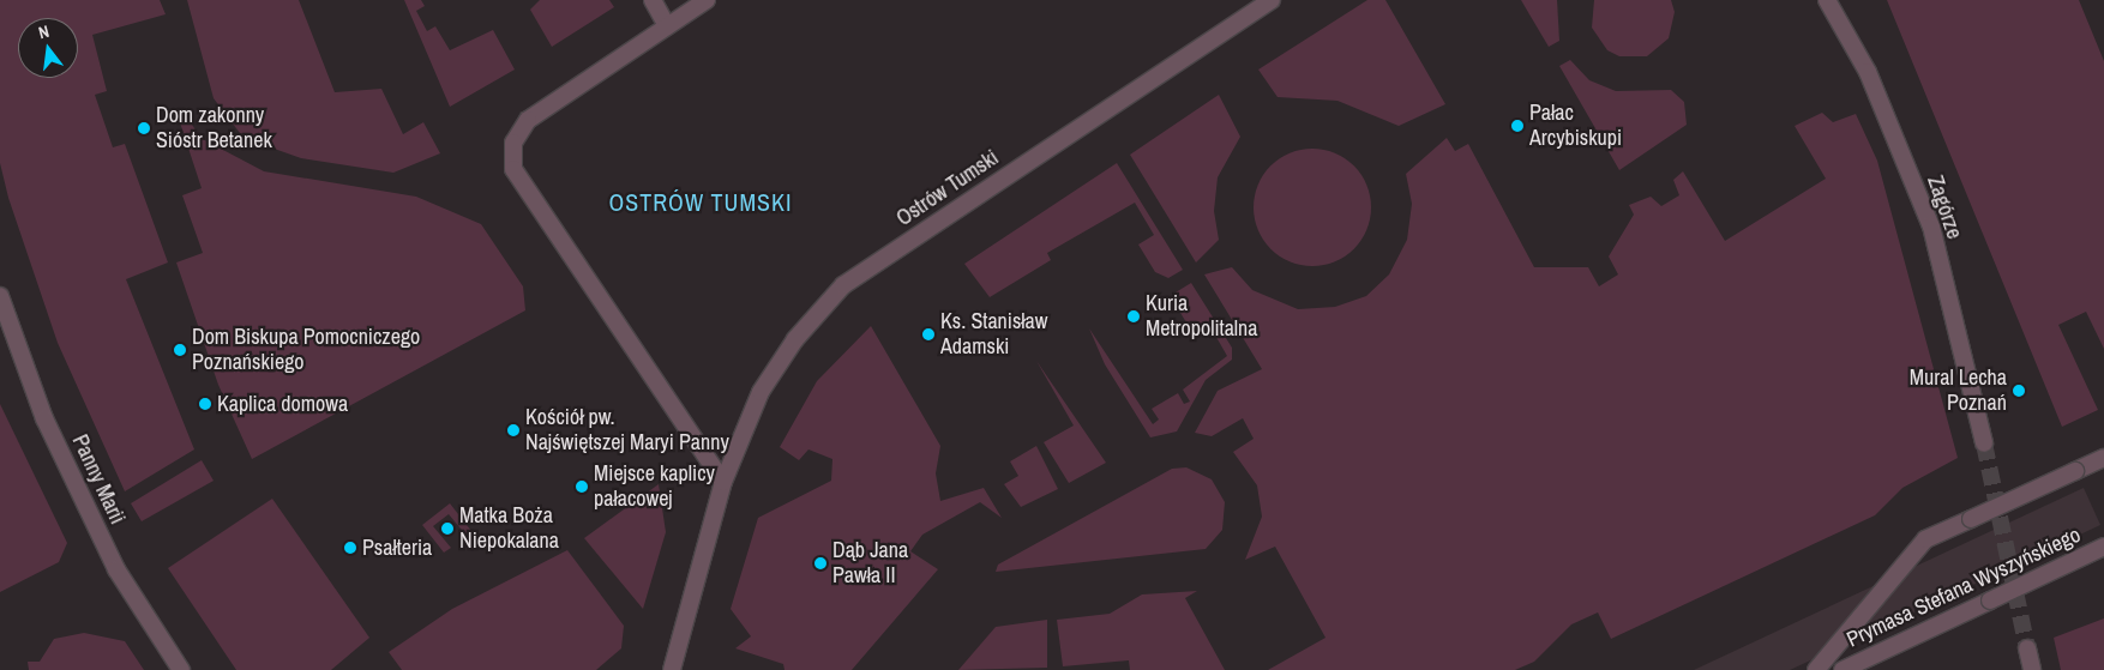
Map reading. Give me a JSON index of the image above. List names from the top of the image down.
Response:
{
  "streets": {
    "street": [
      "Ostrów Tumski",
      "Zagórze",
      "Panny Marii",
      "Prymasa Stefana Wyszyńskiego"
    ]
  },
  "districts": ["OSTRÓW TUMSKI"],
  "places": [
    "Pałac Arcybiskupi",
    "Dom zakonny Sióstr Betanek",
    "Kuria Metropolitalna",
    "Ks. Stanisław Adamski",
    "Dom Biskupa Pomocniczego Poznańskiego",
    "Mural Lecha Poznań",
    "Kaplica domowa",
    "Kościół pw. Najświętszej Maryi Panny",
    "Miejsce kaplicy pałacowej",
    "Matka Boża Niepokalana",
    "Psałteria",
    "Dąb Jana Pawła II"
  ],
  "north": "top"
}
